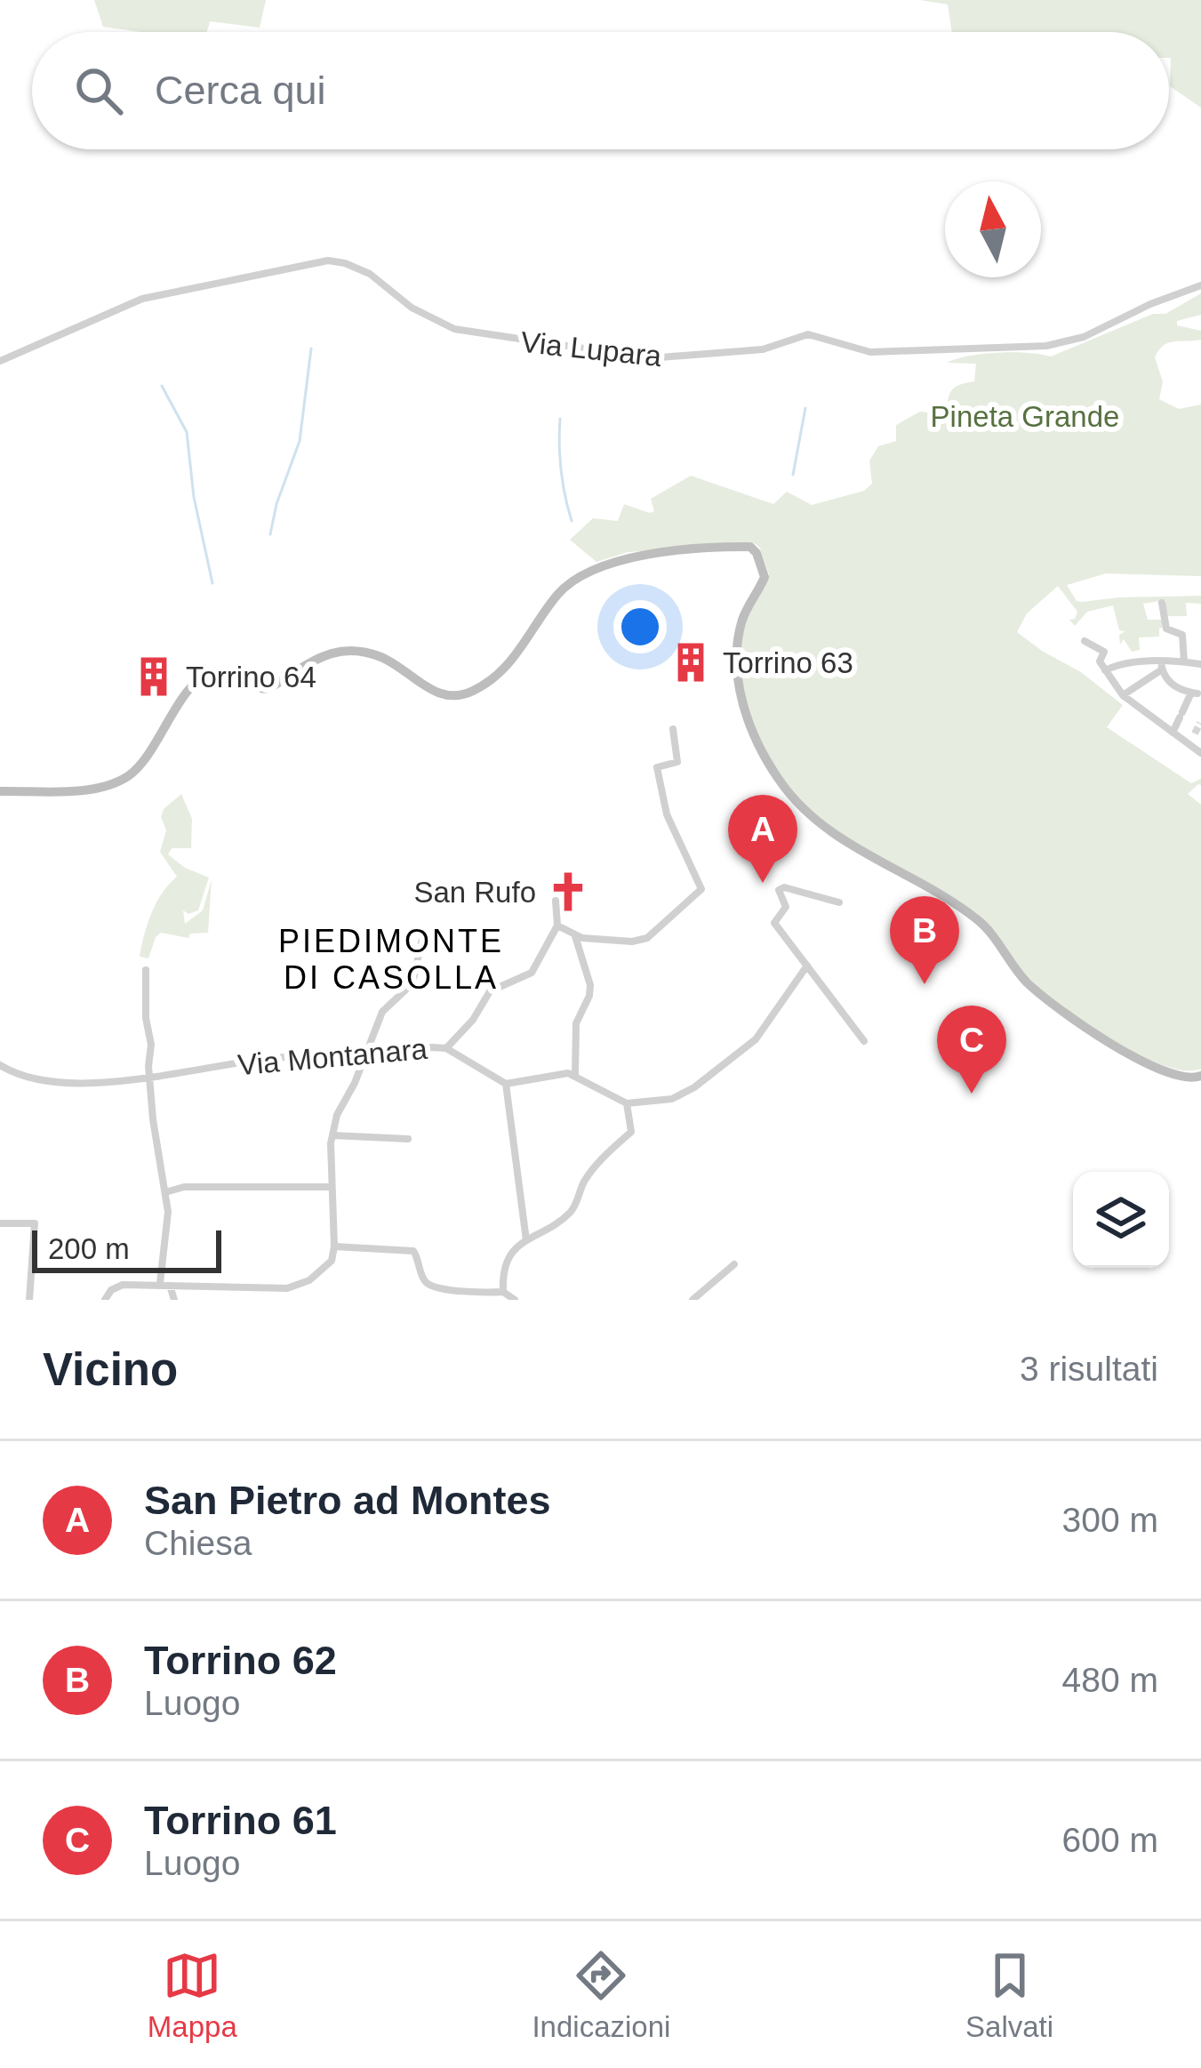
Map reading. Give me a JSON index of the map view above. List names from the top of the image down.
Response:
{
  "streets": {
    "street": ["Via Lupara", "Via Montanara"]
  },
  "districts": ["PIEDIMONTE DI CASOLLA"],
  "parks": ["Pineta Grande"],
  "places": {
    "building": ["Torrino 63", "Torrino 64"],
    "church": ["San Rufo"]
  },
  "scale_bar": "200 m",
  "north": "top",
  "page": {
    "search": "Cerca qui",
    "pins": ["A", "B", "C"],
    "scale": "200 m",
    "heading": ["Vicino", "3 risultati"],
    "list": [
      {
        "mark": "A",
        "name": "San Pietro ad Montes",
        "note": "Chiesa",
        "value": "300 m"
      },
      {
        "mark": "B",
        "name": "Torrino 62",
        "note": "Luogo",
        "value": "480 m"
      },
      {
        "mark": "C",
        "name": "Torrino 61",
        "note": "Luogo",
        "value": "600 m"
      }
    ],
    "nav": ["Mappa", "Indicazioni", "Salvati"]
  }
}
